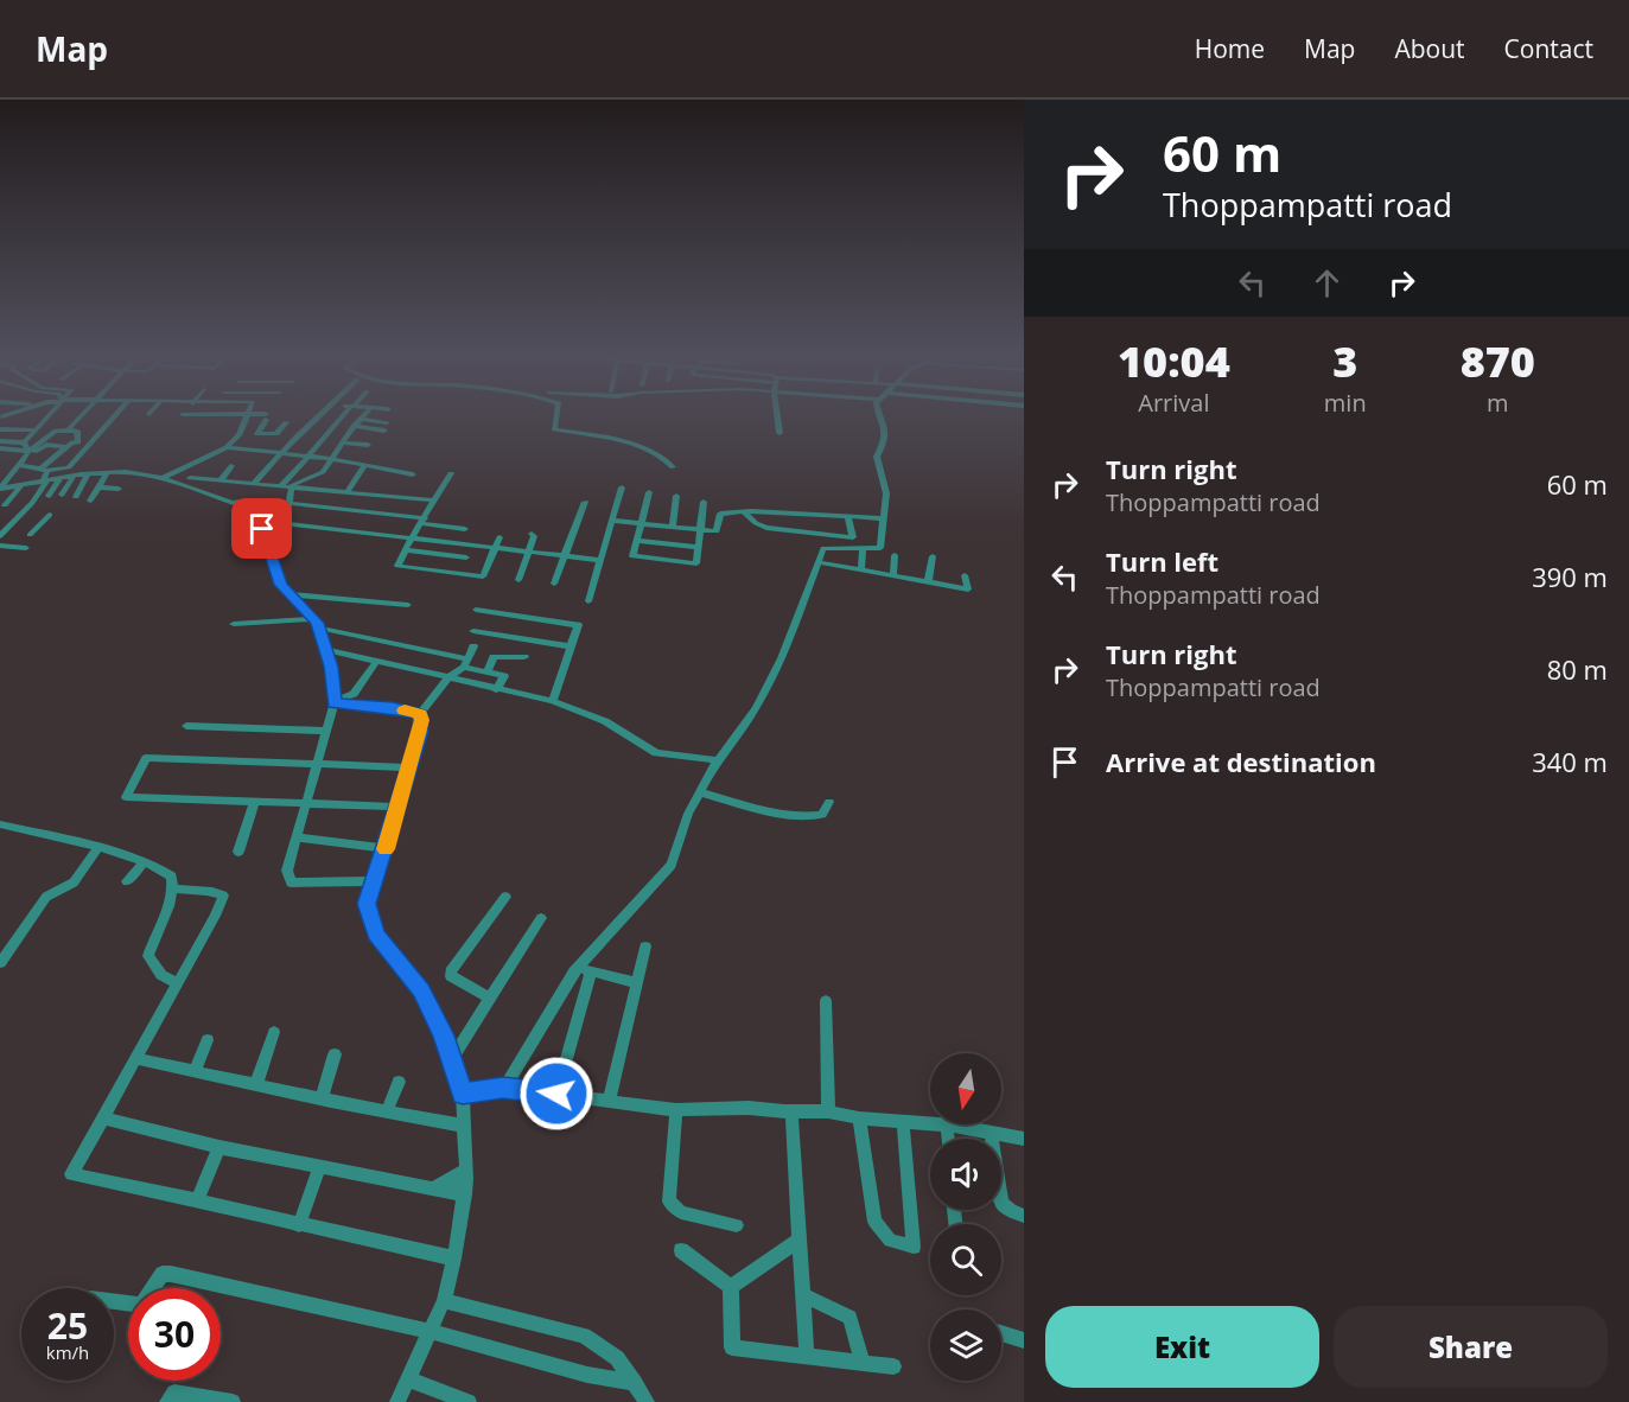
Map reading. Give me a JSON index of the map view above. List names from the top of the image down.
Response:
{
  "north": "bottom",
  "page": {
    "header": "Map",
    "nav": [
      "Home",
      "Map",
      "About",
      "Contact"
    ],
    "turn": ["60 m", "Thoppampatti road"],
    "eta": [
      "10:04",
      "Arrival",
      "3",
      "min",
      "870",
      "m"
    ],
    "list": [
      {
        "name": "Turn right",
        "note": "Thoppampatti road",
        "value": "60 m"
      },
      {
        "name": "Turn left",
        "note": "Thoppampatti road",
        "value": "390 m"
      },
      {
        "name": "Turn right",
        "note": "Thoppampatti road",
        "value": "80 m"
      },
      {
        "name": "Arrive at destination",
        "value": "340 m"
      }
    ],
    "speed": "25 km/h",
    "limit": "30",
    "buttons": ["Exit", "Share"]
  }
}
